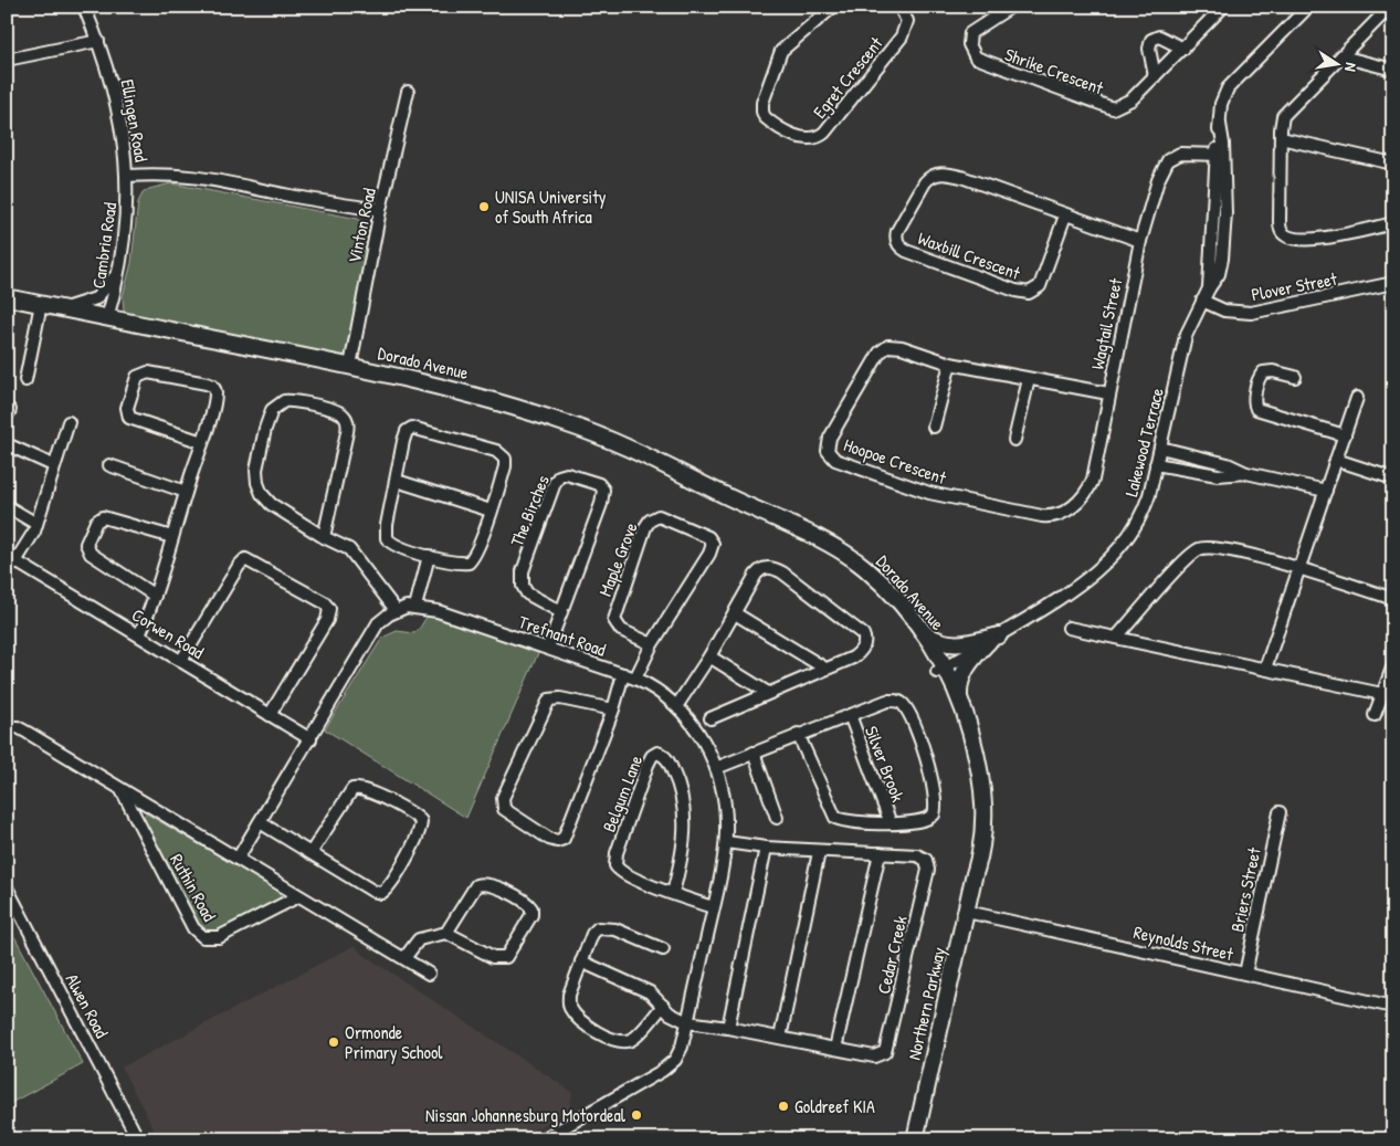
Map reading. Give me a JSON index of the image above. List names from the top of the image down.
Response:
{
  "streets": {
    "street": [
      "Shrike Crescent",
      "Egret Crescent",
      "Ellingen Road",
      "Vinton Road",
      "Cambria Road",
      "Waxbill Crescent",
      "Plover Street",
      "Wagtail Street",
      "Dorado Avenue",
      "Lakewood Terrace",
      "Hoopoe Crescent",
      "The Birches",
      "Maple Grove",
      "Corwen Road",
      "Trefnant Road",
      "Silver Brook",
      "Belgum Lane",
      "Ruthin Road",
      "Briers Street",
      "Reynolds Street",
      "Cedar Creek",
      "Northern Parkway",
      "Alwen Road"
    ]
  },
  "crossings": [
    ["Ellingen Road", "Vinton Road"],
    ["Ellingen Road", "Cambria Road"],
    ["Vinton Road", "Dorado Avenue"],
    ["Cambria Road", "Dorado Avenue"],
    ["Waxbill Crescent", "Wagtail Street"],
    ["Plover Street", "Lakewood Terrace"],
    ["Wagtail Street", "Lakewood Terrace"],
    ["Wagtail Street", "Hoopoe Crescent"],
    ["Dorado Avenue", "Lakewood Terrace"],
    ["Dorado Avenue", "Northern Parkway"],
    ["Lakewood Terrace", "Northern Parkway"],
    ["The Birches", "Trefnant Road"],
    ["Maple Grove", "Trefnant Road"],
    ["Trefnant Road", "Silver Brook"],
    ["Trefnant Road", "Belgum Lane"],
    ["Trefnant Road", "Cedar Creek"],
    ["Briers Street", "Reynolds Street"],
    ["Reynolds Street", "Northern Parkway"]
  ],
  "places": [
    "UNISA University of South Africa",
    "Ormonde Primary School",
    "Goldreef KIA",
    "Nissan Johannesburg Motordeal"
  ],
  "north": "right"
}
